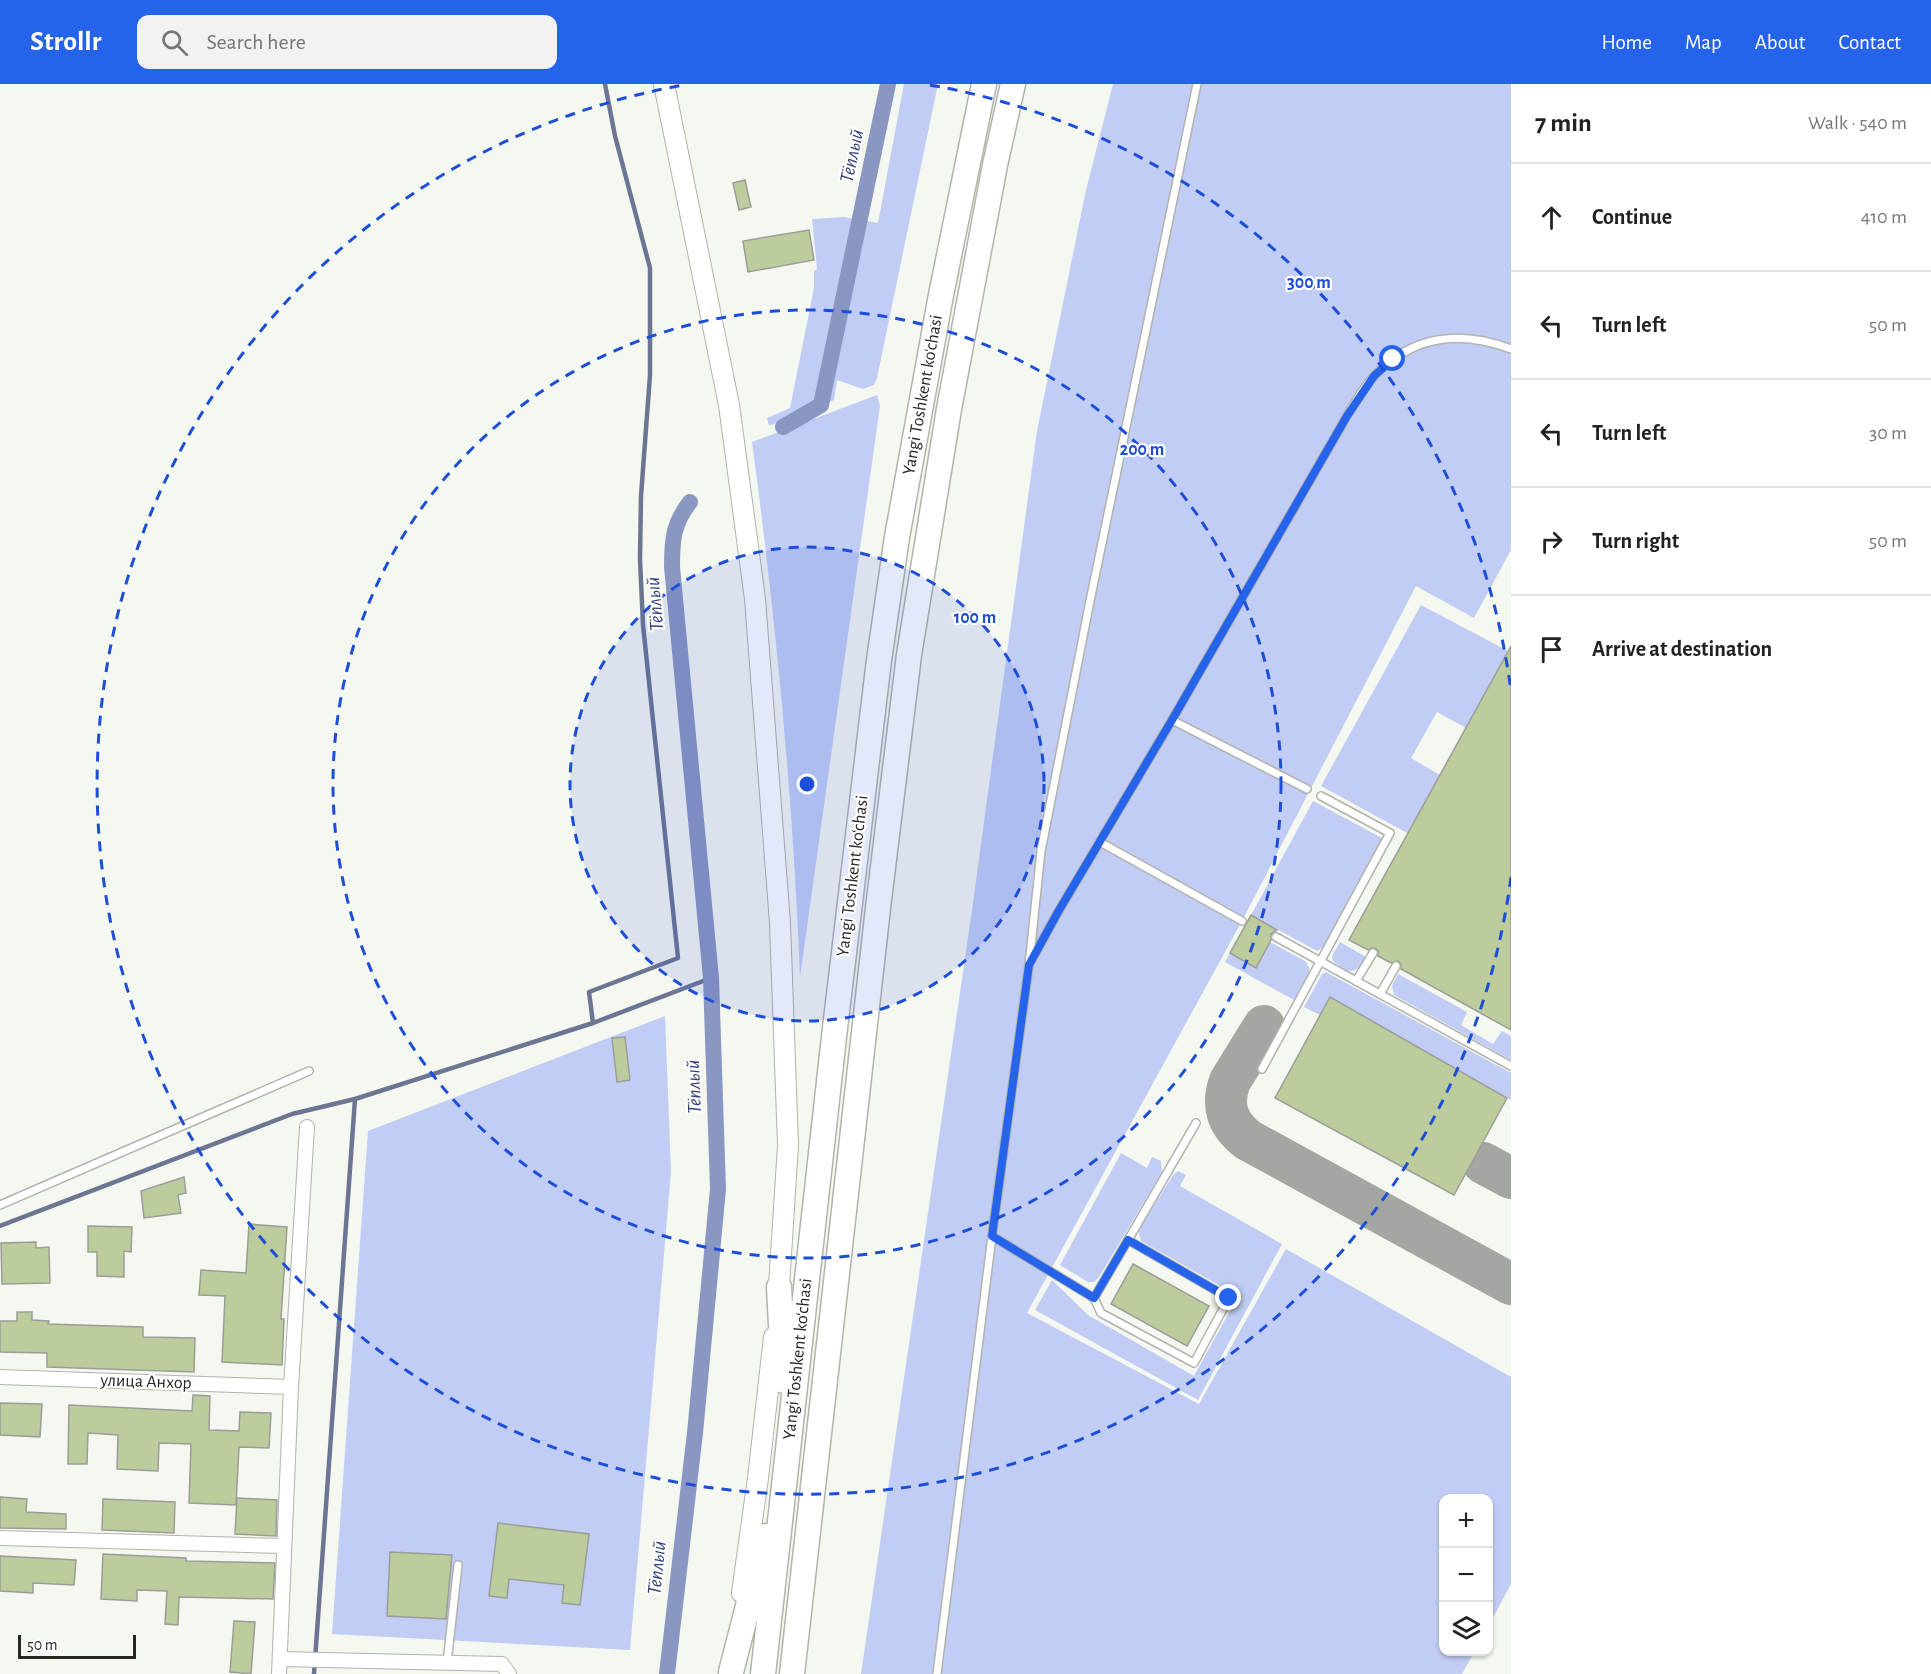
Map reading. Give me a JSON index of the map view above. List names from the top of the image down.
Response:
{
  "streets": {
    "highway": ["Yangi Toshkent ko‘chasi"],
    "street": ["улица Анхор"]
  },
  "water": ["Тёплый"],
  "scale_bar": "50 m",
  "page": {
    "header": "Strollr",
    "search": "Search here",
    "nav": [
      "Home",
      "Map",
      "About",
      "Contact"
    ],
    "heading": ["7 min", "Walk · 540 m"],
    "list": [
      ["Continue", "410 m"],
      ["Turn left", "50 m"],
      ["Turn left", "30 m"],
      ["Turn right", "50 m"],
      "Arrive at destination"
    ],
    "map_buttons": ["+", "−"],
    "scale": "50 m"
  },
  "rings": ["300 m", "200 m", "100 m"]
}
